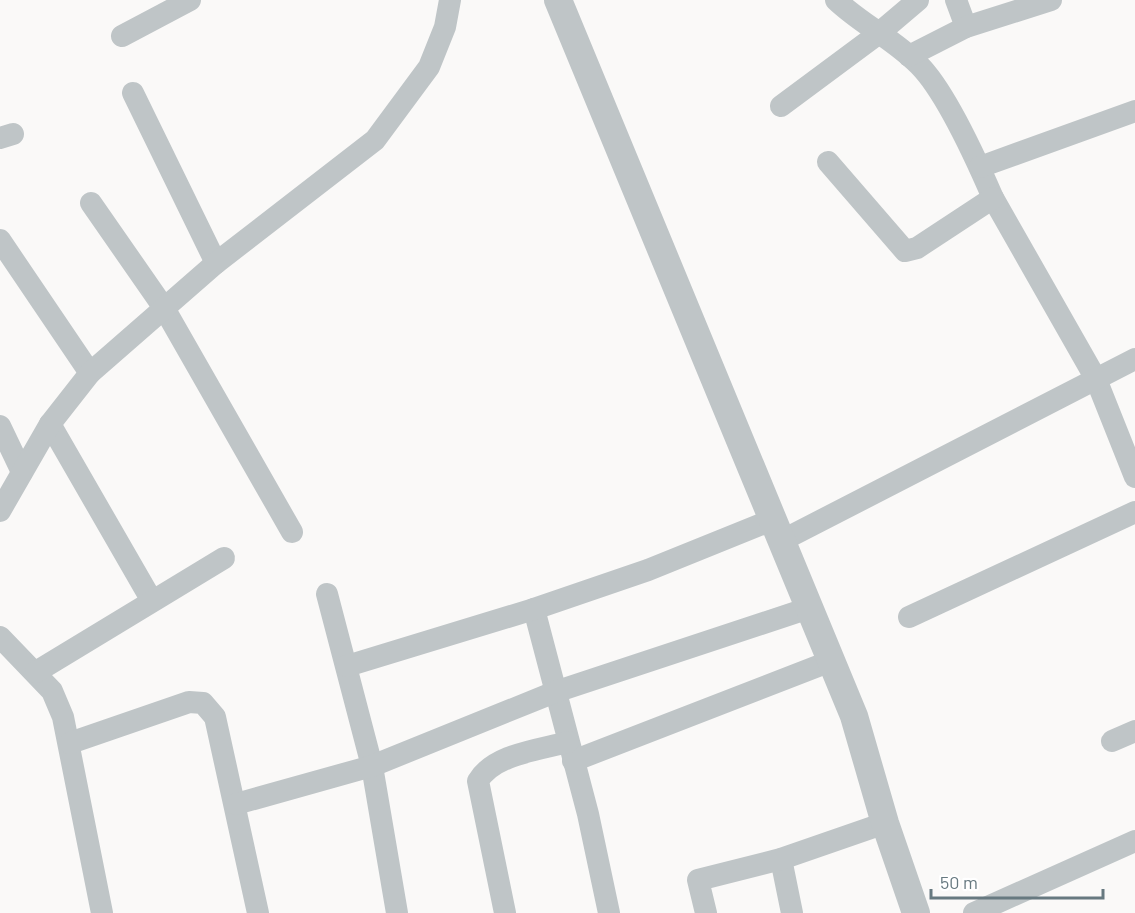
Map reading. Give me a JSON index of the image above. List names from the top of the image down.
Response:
{
  "scale_bar": "50 m"
}
